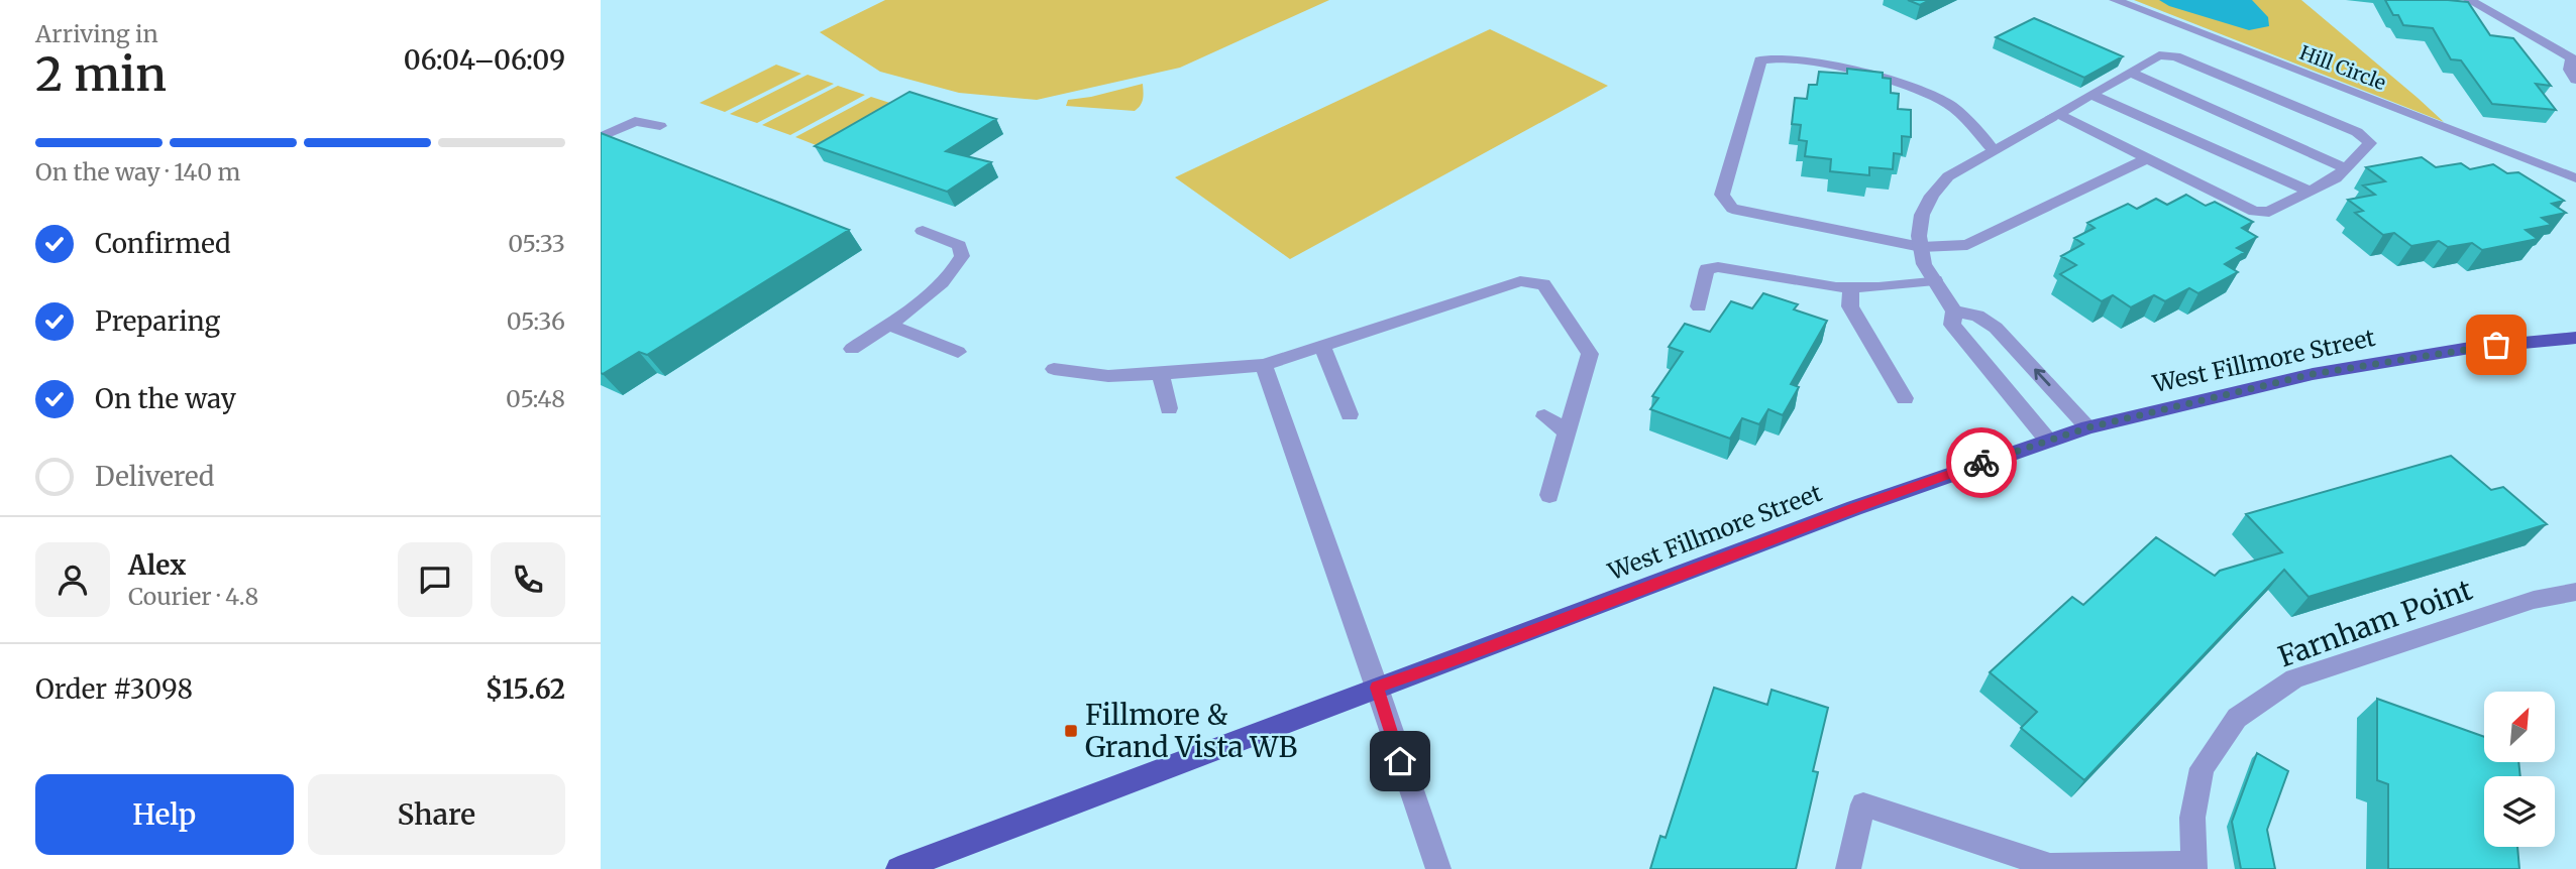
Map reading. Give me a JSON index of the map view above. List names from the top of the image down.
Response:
{
  "streets": {
    "main road": ["West Fillmore Street"],
    "street": ["Hill Circle", "Farnham Point"]
  },
  "places": {
    "transit": ["Fillmore & Grand Vista WB"]
  },
  "north": "top right",
  "page": {
    "heading": ["2 min", "Arriving in", "06:04–06:09"],
    "panel": [
      "Alex",
      "Courier · 4.8",
      "Order #3098",
      "$15.62"
    ],
    "bar": "On the way · 140 m",
    "list": [
      ["Confirmed", "05:33"],
      ["Preparing", "05:36"],
      ["On the way", "05:48"],
      "Delivered"
    ],
    "buttons": ["Help", "Share"]
  }
}
